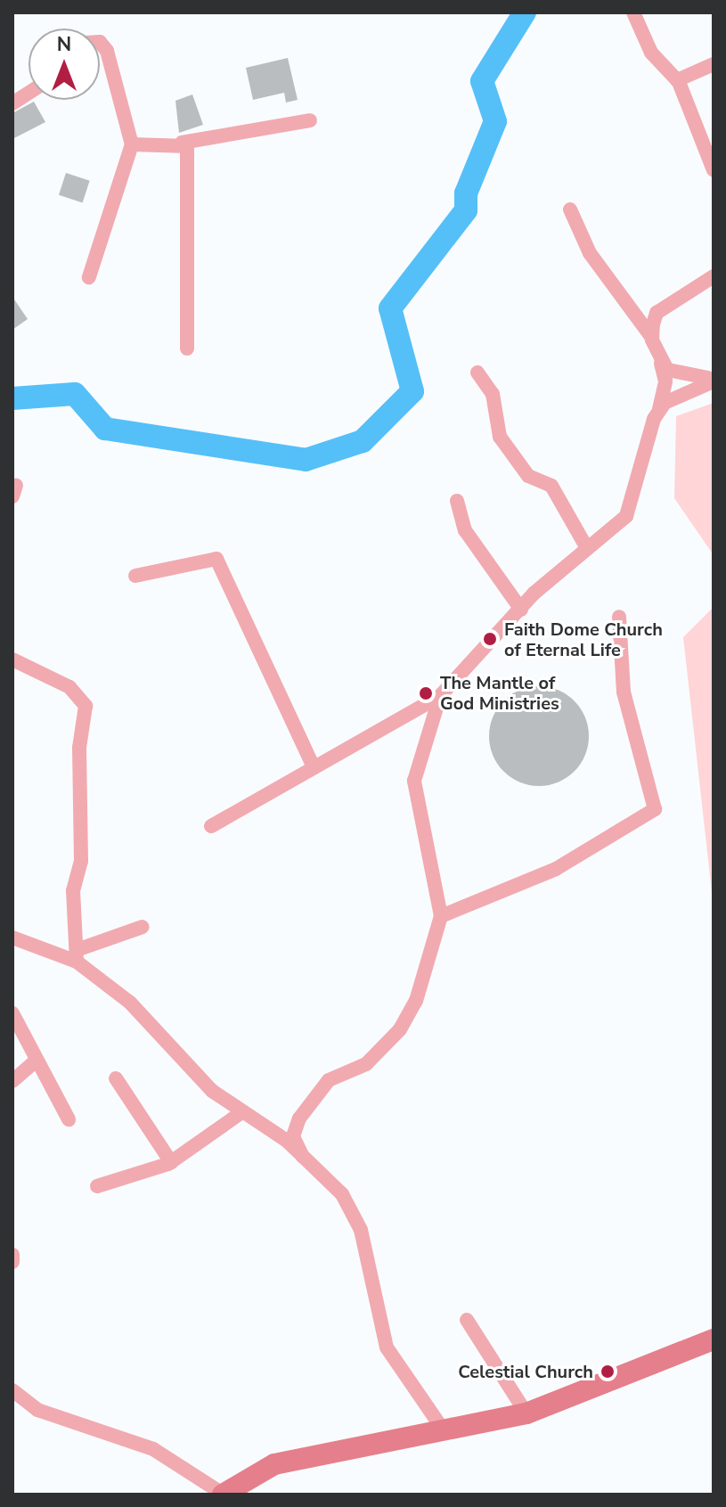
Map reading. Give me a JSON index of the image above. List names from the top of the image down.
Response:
{
  "places": ["Faith Dome Church of Eternal Life", "The Mantle of God Ministries", "Celestial Church"],
  "north": "top"
}
